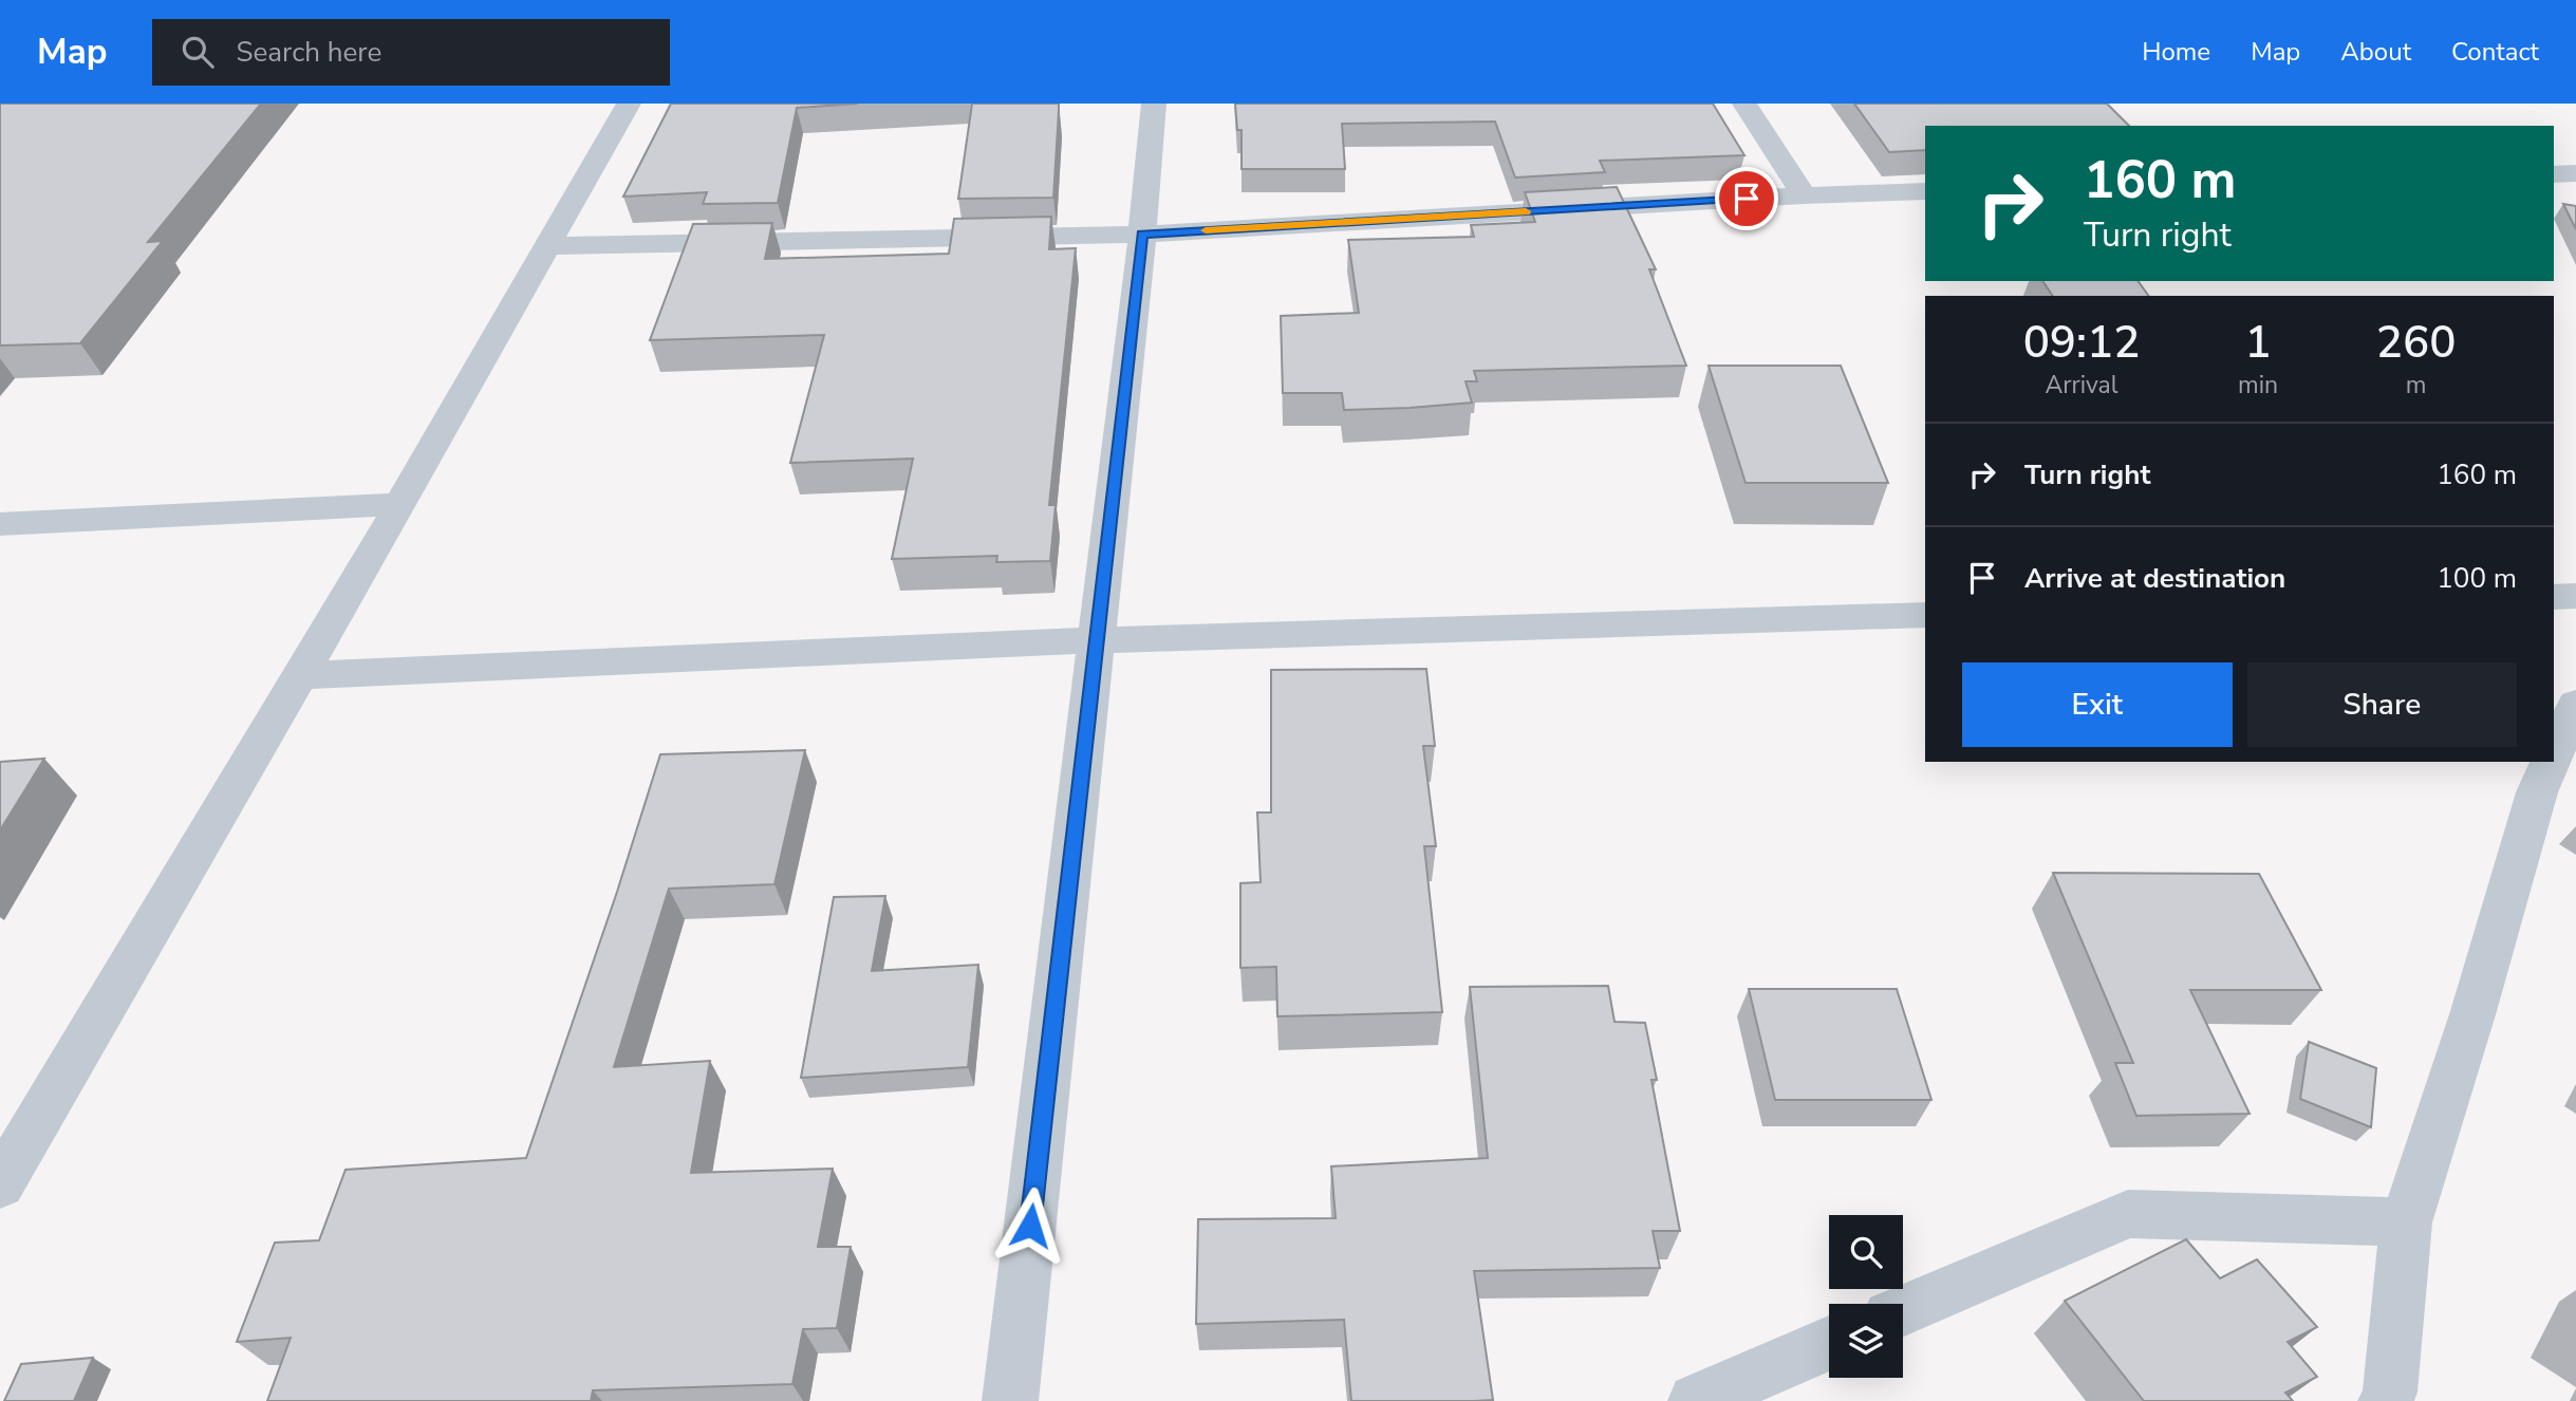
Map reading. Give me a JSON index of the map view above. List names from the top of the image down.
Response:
{
  "page": {
    "header": "Map",
    "search": "Search here",
    "nav": [
      "Home",
      "Map",
      "About",
      "Contact"
    ],
    "turn": ["160 m", "Turn right"],
    "eta": [
      "09:12",
      "Arrival",
      "1",
      "min",
      "260",
      "m"
    ],
    "list": [
      {
        "name": "Turn right",
        "value": "160 m"
      },
      {
        "name": "Arrive at destination",
        "value": "100 m"
      }
    ],
    "buttons": ["Exit", "Share"]
  }
}
